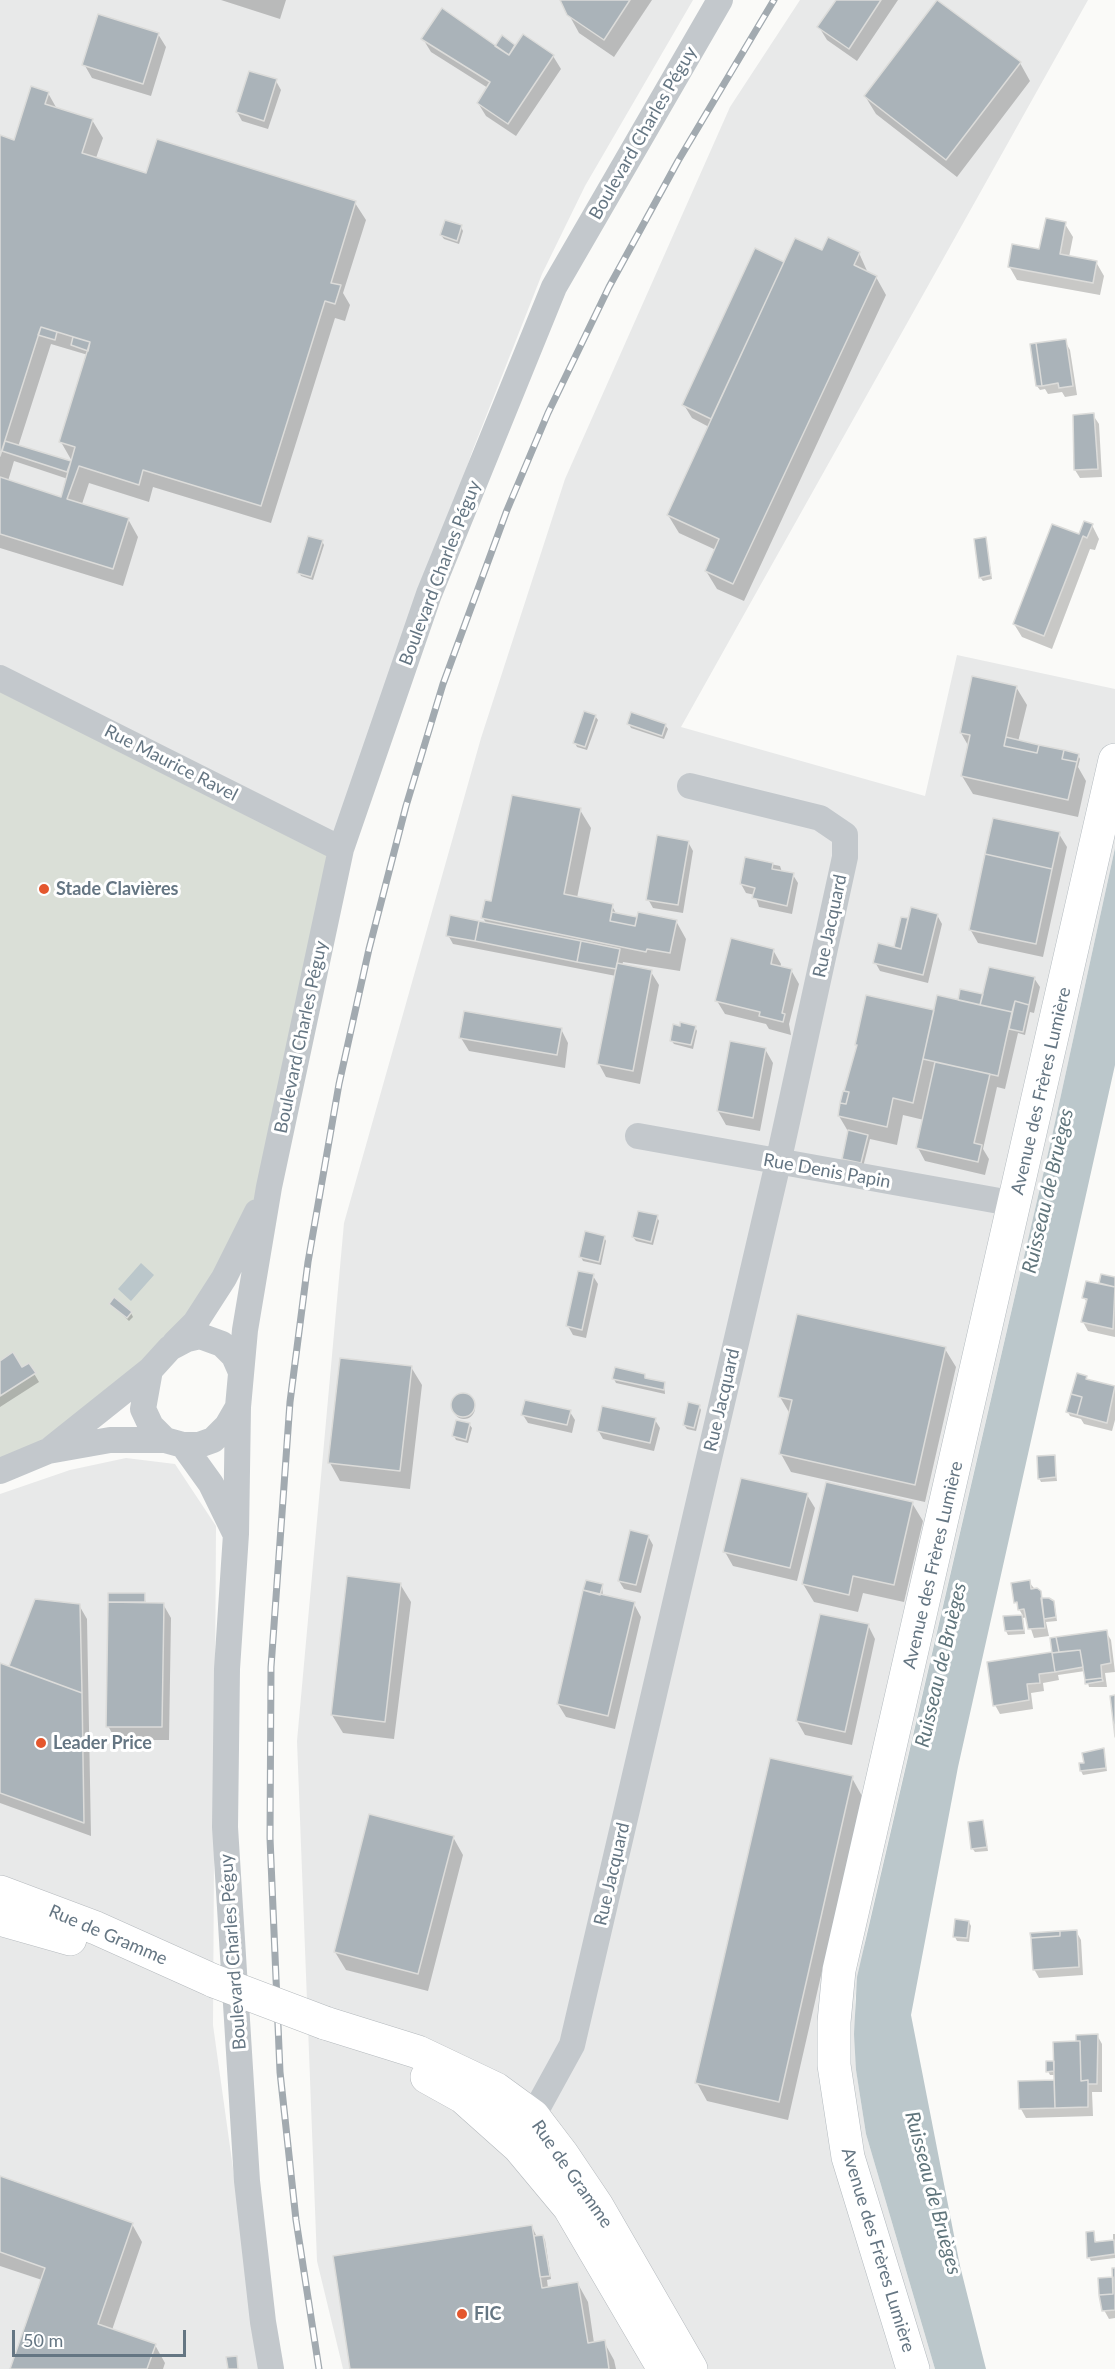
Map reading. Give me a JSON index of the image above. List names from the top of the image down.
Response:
{
  "streets": {
    "street": [
      "Boulevard Charles Péguy",
      "Rue Maurice Ravel",
      "Rue Jacquard",
      "Avenue des Frères Lumière",
      "Rue Denis Papin",
      "Rue de Gramme"
    ]
  },
  "crossings": [
    ["Boulevard Charles Péguy", "Rue Maurice Ravel"],
    ["Rue Jacquard", "Rue Denis Papin"],
    ["Rue Jacquard", "Rue de Gramme"],
    ["Avenue des Frères Lumière", "Rue Denis Papin"]
  ],
  "water": ["Ruisseau de Bruèges"],
  "places": ["Stade Clavières", "Leader Price", "FIC"],
  "scale_bar": "50 m"
}
